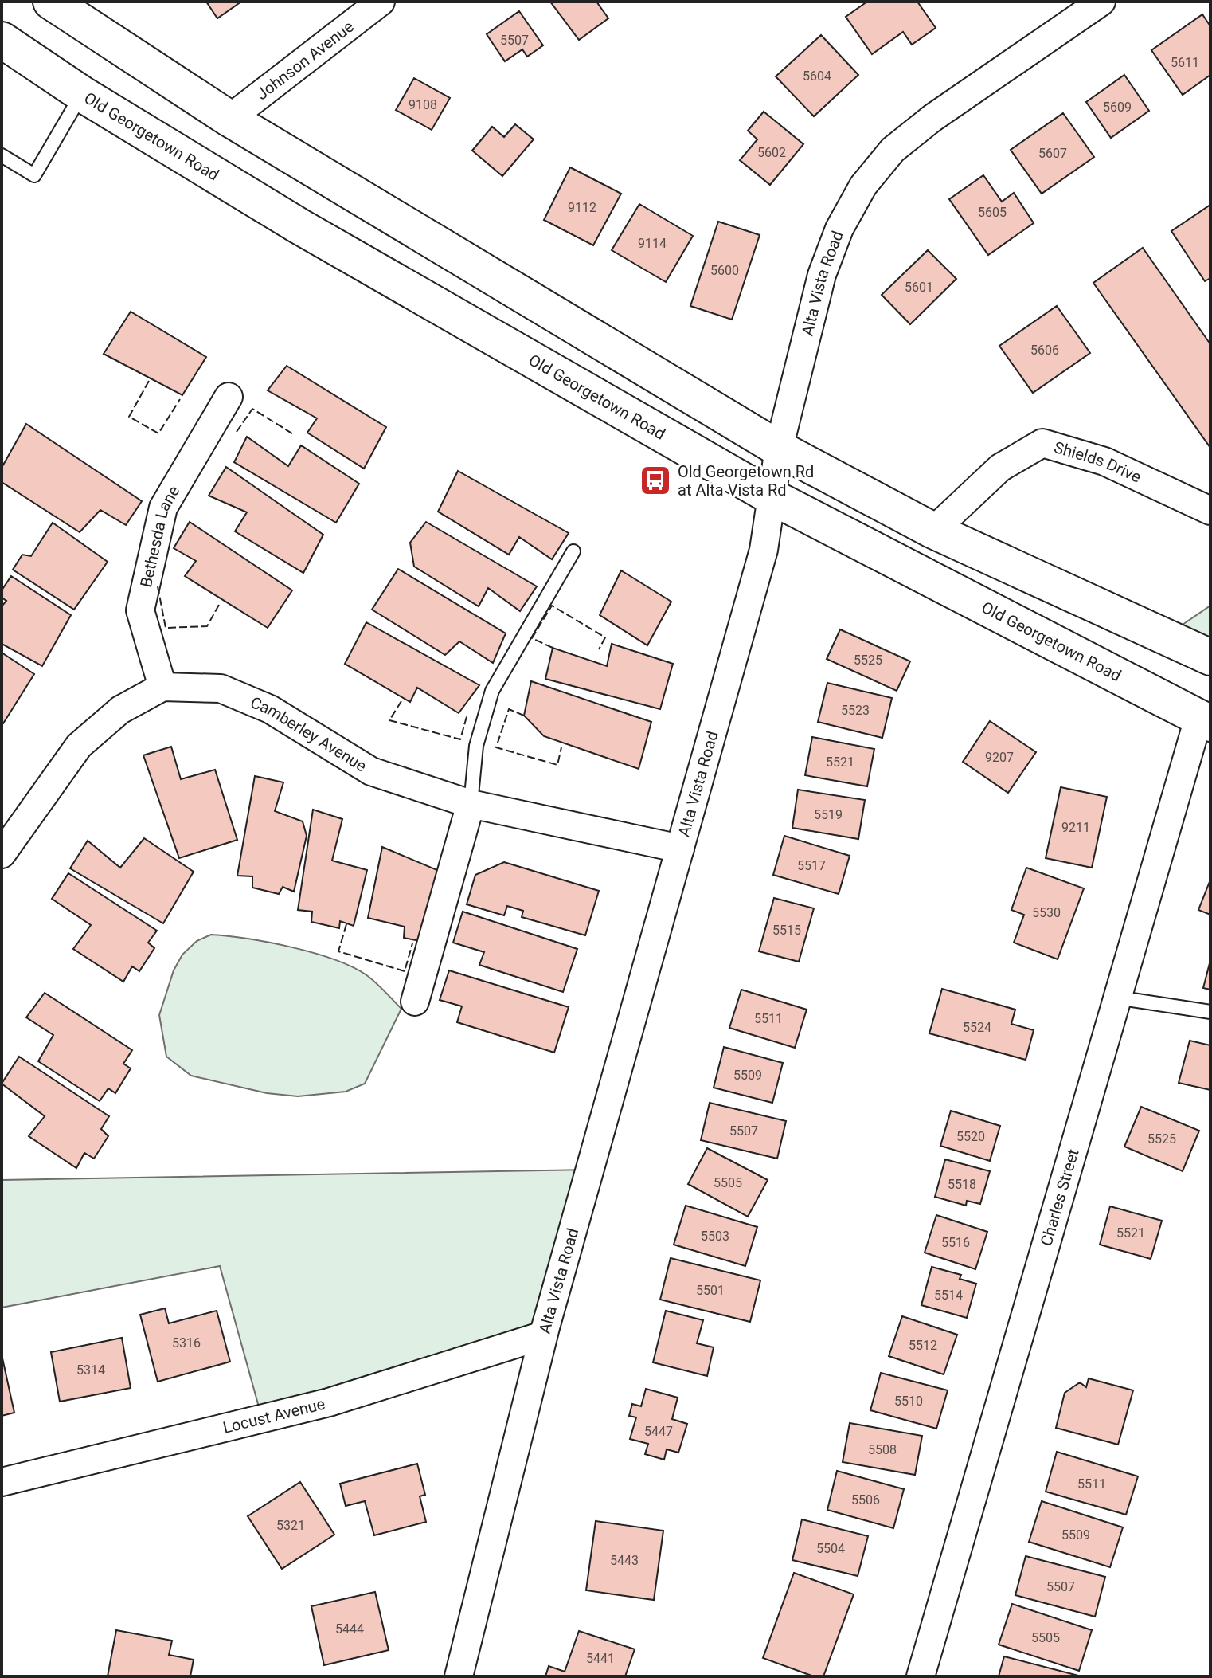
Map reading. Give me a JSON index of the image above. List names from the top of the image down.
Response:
{
  "streets": {
    "main road": ["Old Georgetown Road"],
    "street": [
      "Johnson Avenue",
      "Alta Vista Road",
      "Shields Drive",
      "Bethesda Lane",
      "Camberley Avenue",
      "Charles Street",
      "Locust Avenue"
    ]
  },
  "crossings": [
    ["Old Georgetown Road", "Alta Vista Road"],
    ["Old Georgetown Road", "Charles Street"],
    ["Alta Vista Road", "Camberley Avenue"],
    ["Alta Vista Road", "Locust Avenue"],
    ["Bethesda Lane", "Camberley Avenue"]
  ],
  "places": {
    "bus stop": ["Old Georgetown Rd at Alta Vista Rd"]
  },
  "house_numbers": [
    "5507",
    "5611",
    "5604",
    "9108",
    "5609",
    "5602",
    "5607",
    "9112",
    "5605",
    "9114",
    "5600",
    "5601",
    "5606",
    "5525",
    "5523",
    "9207",
    "5521",
    "5519",
    "9211",
    "5517",
    "5530",
    "5515",
    "5511",
    "5524",
    "5509",
    "5507",
    "5520",
    "5525",
    "5505",
    "5518",
    "5521",
    "5503",
    "5516",
    "5501",
    "5514",
    "5316",
    "5512",
    "5314",
    "5510",
    "5447",
    "5508",
    "5511",
    "5506",
    "5321",
    "5509",
    "5504",
    "5443",
    "5507",
    "5444",
    "5505",
    "5441"
  ]
}
